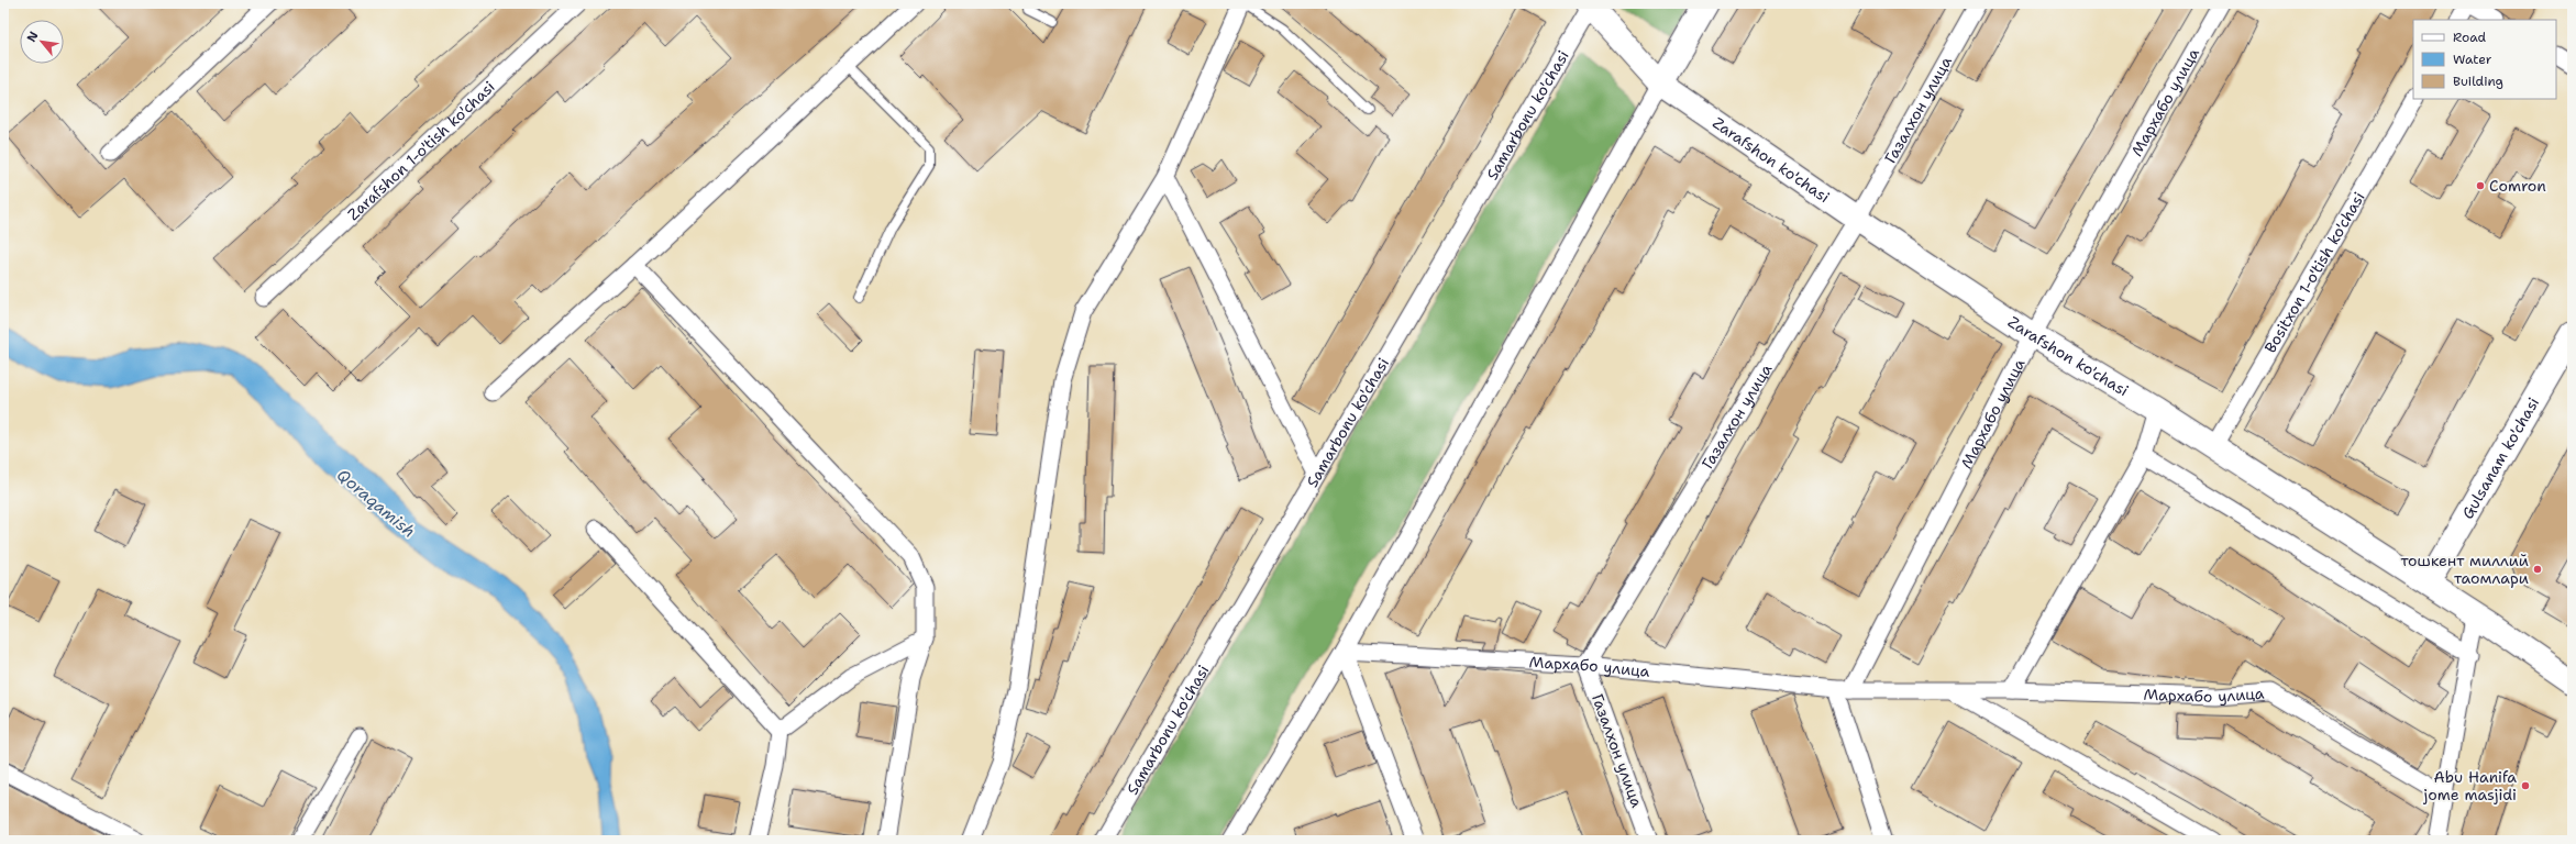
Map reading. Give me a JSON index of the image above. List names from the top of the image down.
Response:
{
  "streets": {
    "street": [
      "Мархабо улица",
      "Газалхон улица",
      "Samarbonu ko'chasi",
      "Zarafshon 1-o'tish ko'chasi",
      "Zarafshon ko'chasi",
      "Bositxon 1-o'tish ko'chasi",
      "Gulsanam ko'chasi"
    ]
  },
  "crossings": [
    ["Мархабо улица", "Газалхон улица"],
    ["Мархабо улица", "Zarafshon ko'chasi"],
    ["Газалхон улица", "Zarafshon ko'chasi"],
    ["Samarbonu ko'chasi", "Zarafshon ko'chasi"],
    ["Zarafshon ko'chasi", "Bositxon 1-o'tish ko'chasi"],
    ["Zarafshon ko'chasi", "Gulsanam ko'chasi"]
  ],
  "water": ["Qoraqamish"],
  "places": ["Сomron", "тошкент миллий таомлари", "Abu Hanifa jome masjidi"],
  "legend": ["Road", "Water", "Building"],
  "north": "top left"
}
